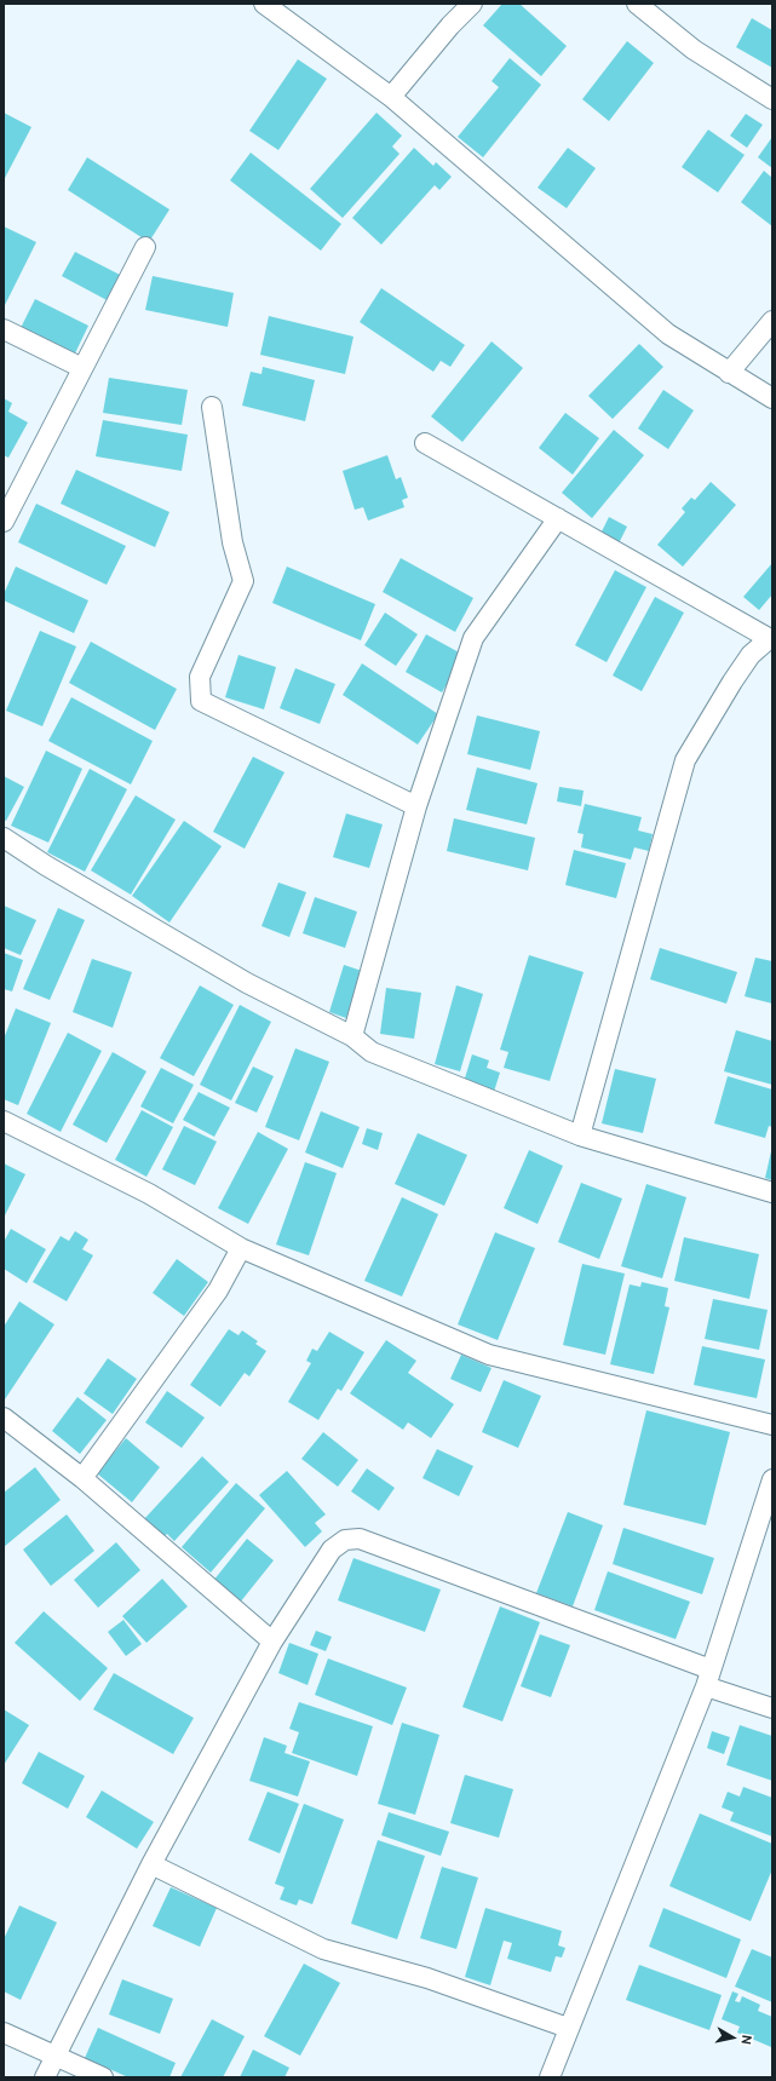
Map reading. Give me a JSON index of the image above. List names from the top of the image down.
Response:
{
  "north": "right"
}
